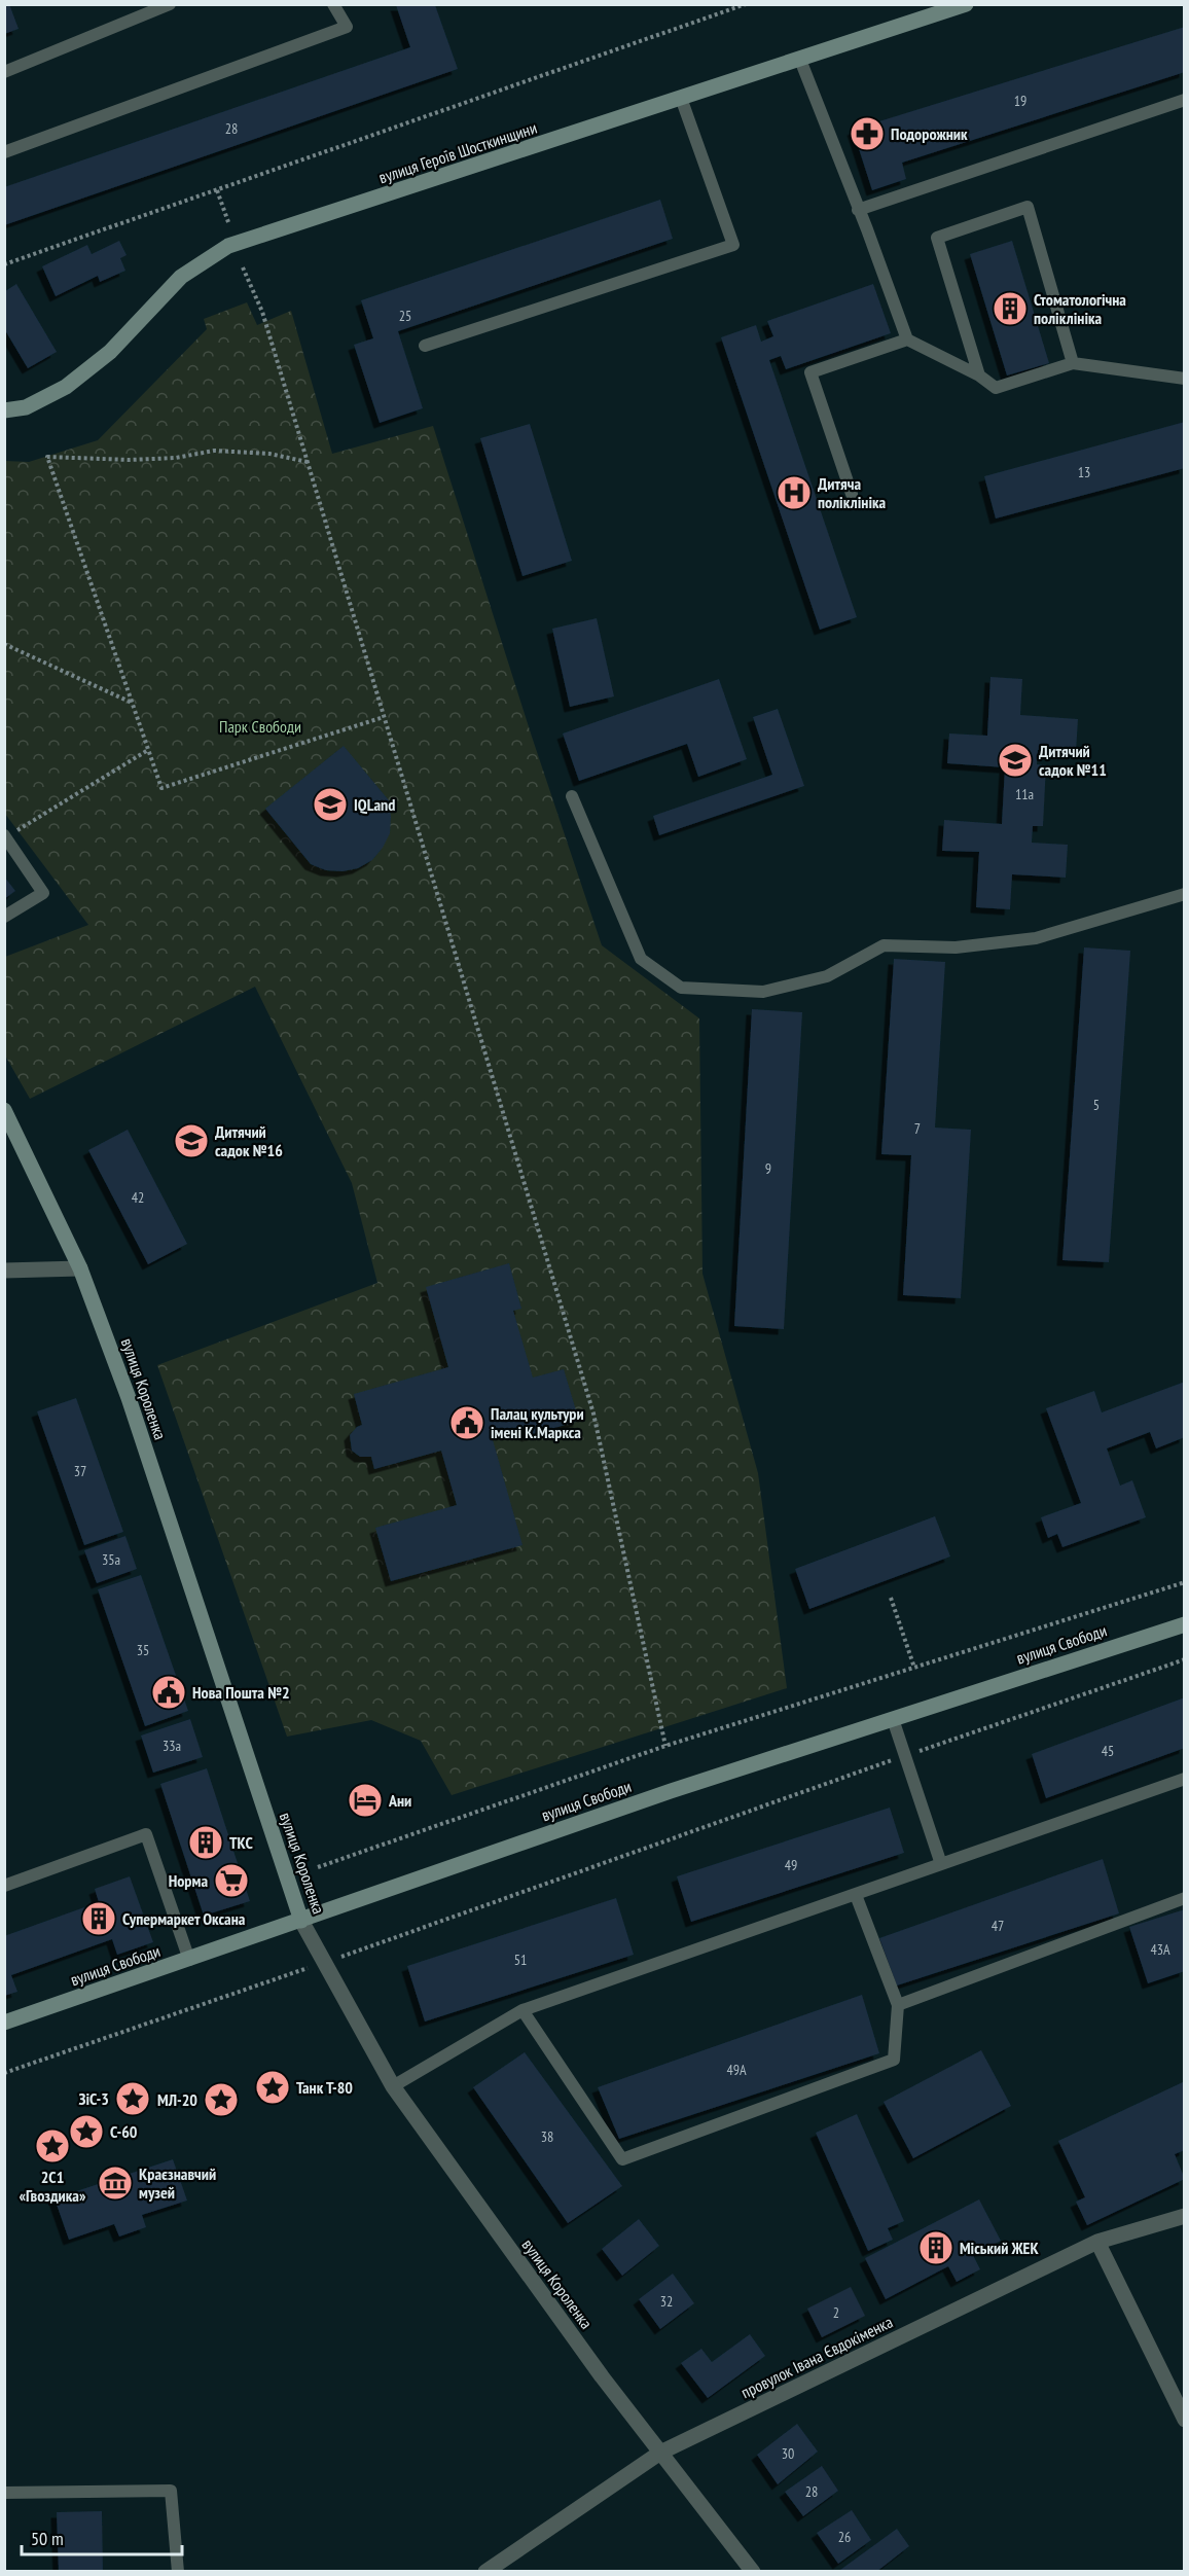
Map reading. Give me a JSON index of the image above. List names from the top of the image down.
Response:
{
  "streets": {
    "main road": ["вулиця Героїв Шосткинщини", "вулиця Короленка", "вулиця Свободи"],
    "street": ["провулок Івана Євдокіменка"]
  },
  "crossings": [
    ["вулиця Короленка", "вулиця Свободи"],
    ["вулиця Короленка", "провулок Івана Євдокіменка"]
  ],
  "parks": ["Парк Свободи"],
  "places": {
    "pharmacy": ["Подорожник"],
    "building": [
      "Стоматологічна поліклініка",
      "ТКС",
      "Супермаркет Оксана",
      "Міський ЖЕК"
    ],
    "hospital": ["Дитяча поліклініка"],
    "school or university": ["Дитячий садок №11", "IQLand", "Дитячий садок №16"],
    "public building": ["Палац культури імені К.Маркса", "Нова Пошта №2"],
    "hotel": ["Ани"],
    "supermarket": ["Норма"],
    "place": [
      "Танк Т-80",
      "ЗіС-3",
      "МЛ-20",
      "С-60",
      "2С1 «Гвоздика»"
    ],
    "museum": ["Краєзнавчий музей"]
  },
  "house_numbers": [
    "19",
    "28",
    "25",
    "13",
    "11а",
    "5",
    "7",
    "9",
    "42",
    "37",
    "35а",
    "35",
    "33а",
    "45",
    "49",
    "47",
    "43А",
    "51",
    "49А",
    "38",
    "32",
    "2",
    "30",
    "28",
    "26"
  ],
  "scale_bar": "50 m"
}
